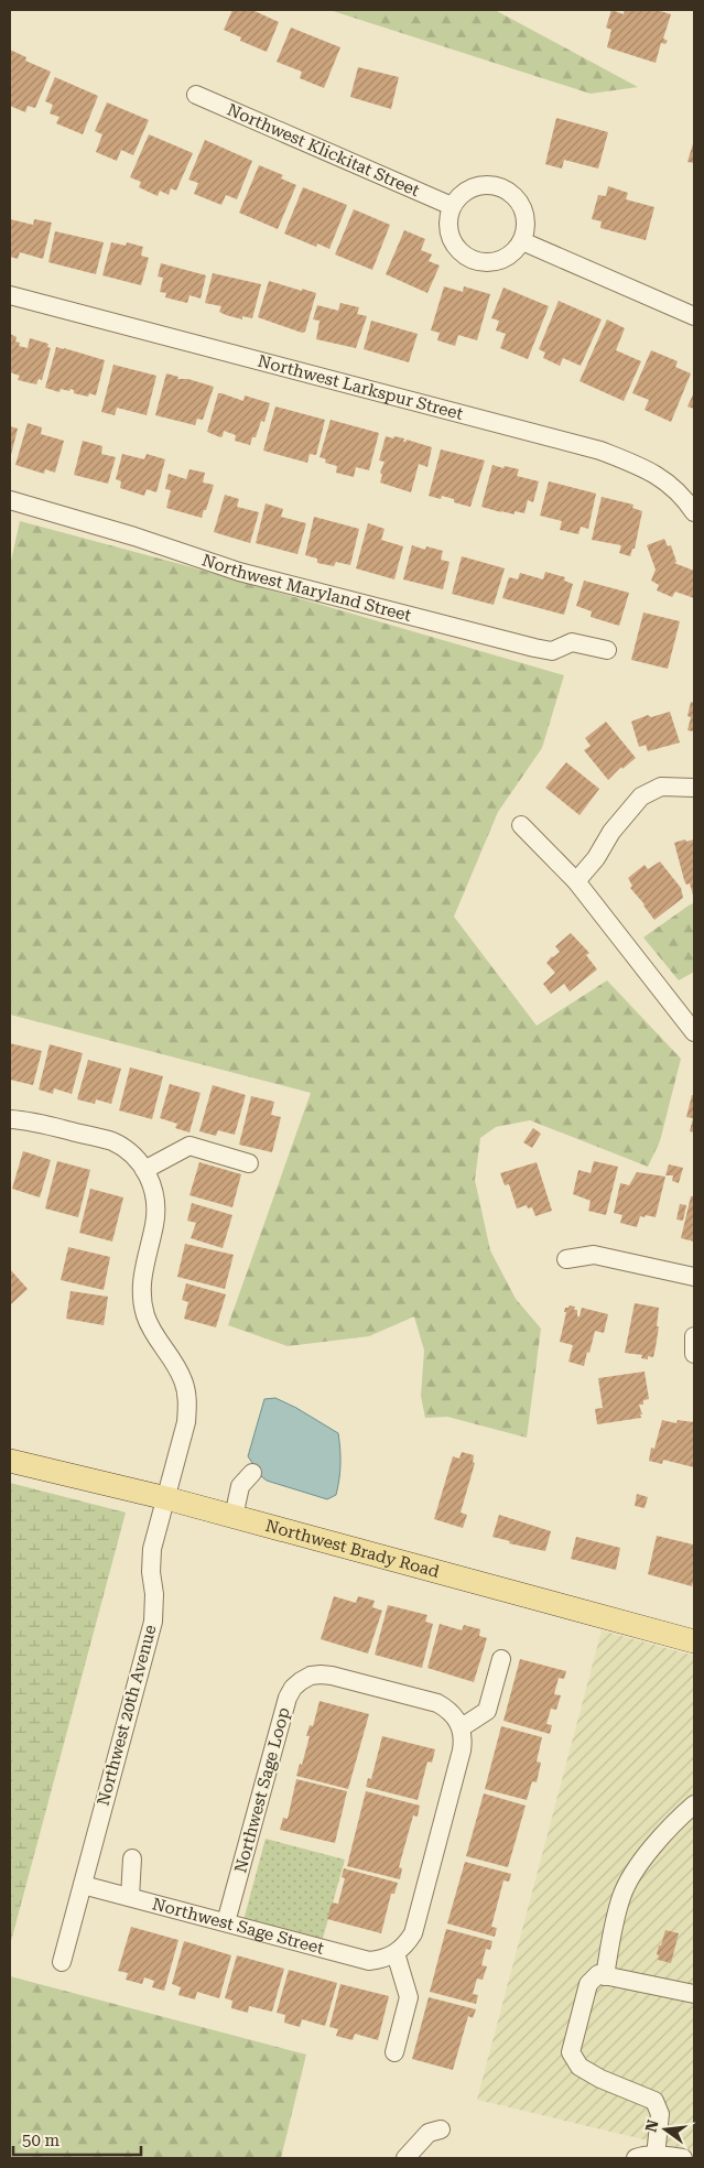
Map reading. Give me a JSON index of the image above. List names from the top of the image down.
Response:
{
  "streets": {
    "main road": ["Northwest Brady Road"],
    "street": [
      "Northwest Klickitat Street",
      "Northwest Larkspur Street",
      "Northwest Maryland Street",
      "Northwest 20th Avenue",
      "Northwest Sage Loop",
      "Northwest Sage Street"
    ]
  },
  "crossings": [
    ["Northwest Brady Road", "Northwest 20th Avenue"],
    ["Northwest 20th Avenue", "Northwest Sage Street"],
    ["Northwest Sage Loop", "Northwest Sage Street"]
  ],
  "scale_bar": "50 m",
  "north": "left"
}
